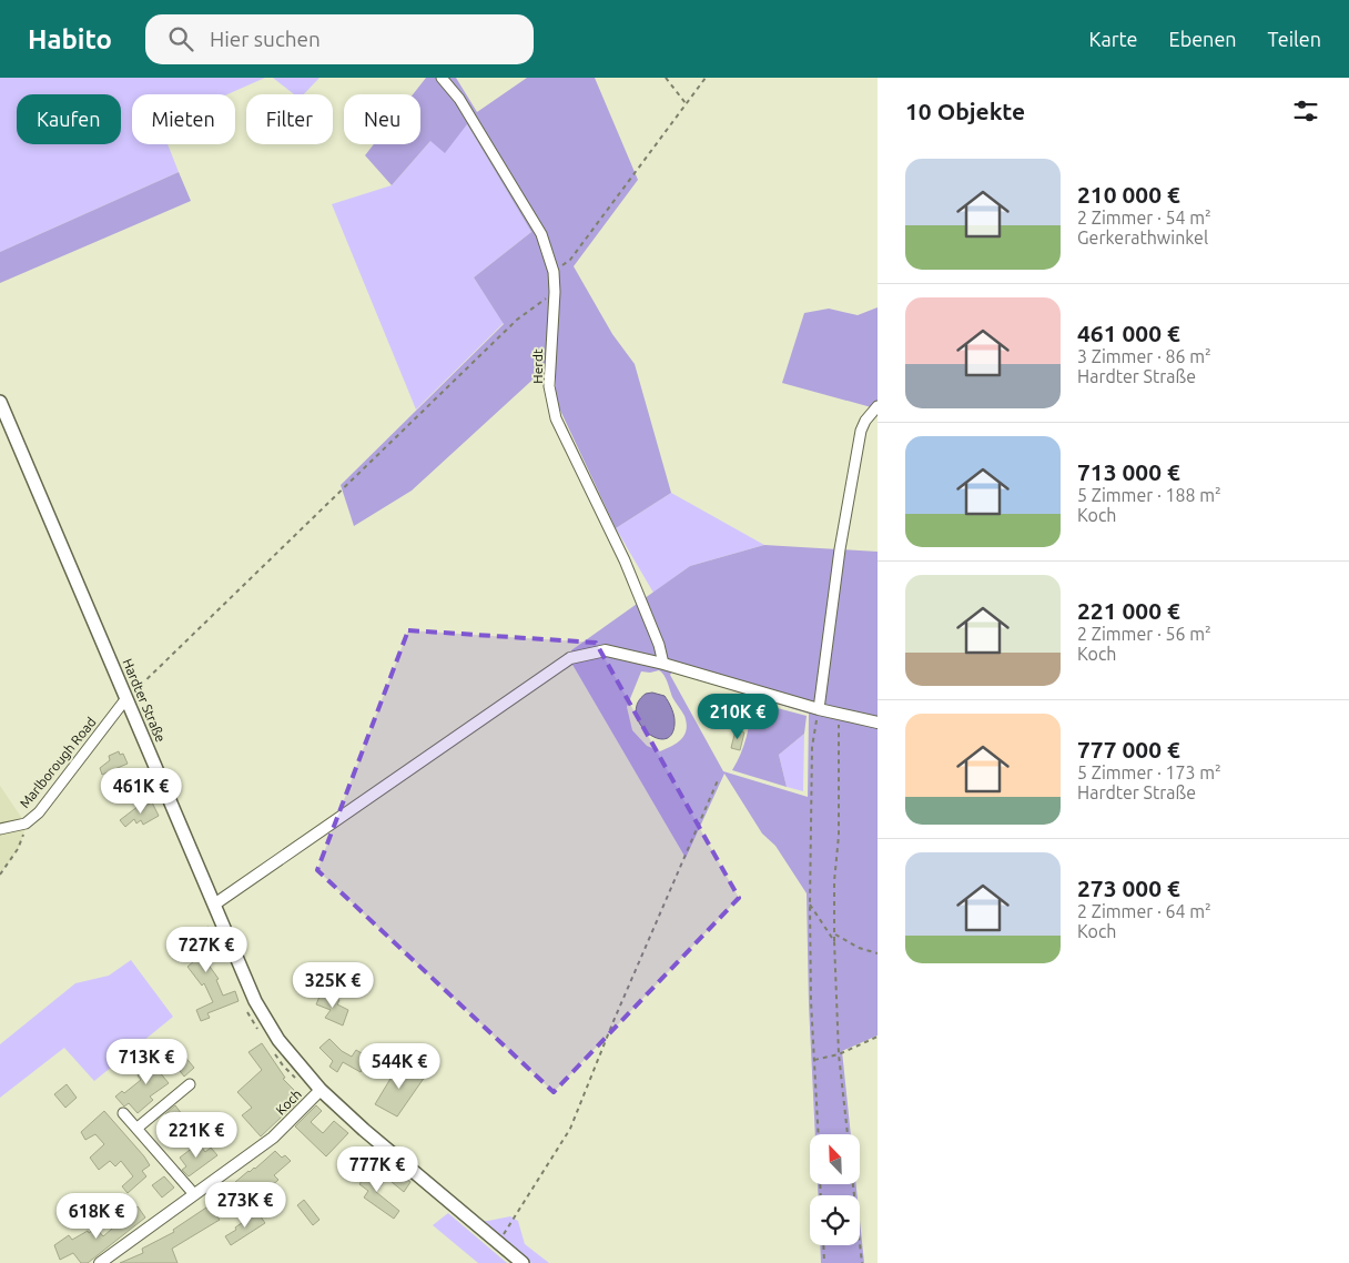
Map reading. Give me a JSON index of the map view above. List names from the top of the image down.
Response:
{
  "streets": {
    "main road": ["Hardter Straße"],
    "street": ["Herdt", "Marlborough Road", "Koch"]
  },
  "crossings": [
    ["Hardter Straße", "Marlborough Road"],
    ["Hardter Straße", "Koch"]
  ],
  "north": "top left",
  "page": {
    "header": "Habito",
    "search": "Hier suchen",
    "nav": ["Karte", "Ebenen", "Teilen"],
    "heading": "10 Objekte",
    "chip": [
      "Kaufen",
      "Mieten",
      "Filter",
      "Neu"
    ],
    "list": [
      {
        "name": "210 000 €",
        "note": "2 Zimmer · 54 m² · Gerkerathwinkel"
      },
      {
        "name": "461 000 €",
        "note": "3 Zimmer · 86 m² · Hardter Straße"
      },
      {
        "name": "713 000 €",
        "note": "5 Zimmer · 188 m² · Koch"
      },
      {
        "name": "221 000 €",
        "note": "2 Zimmer · 56 m² · Koch"
      },
      {
        "name": "777 000 €",
        "note": "5 Zimmer · 173 m² · Hardter Straße"
      },
      {
        "name": "273 000 €",
        "note": "2 Zimmer · 64 m² · Koch"
      }
    ],
    "price": [
      "210K €",
      "461K €",
      "727K €",
      "325K €",
      "713K €",
      "544K €",
      "221K €",
      "777K €",
      "273K €",
      "618K €"
    ]
  }
}
